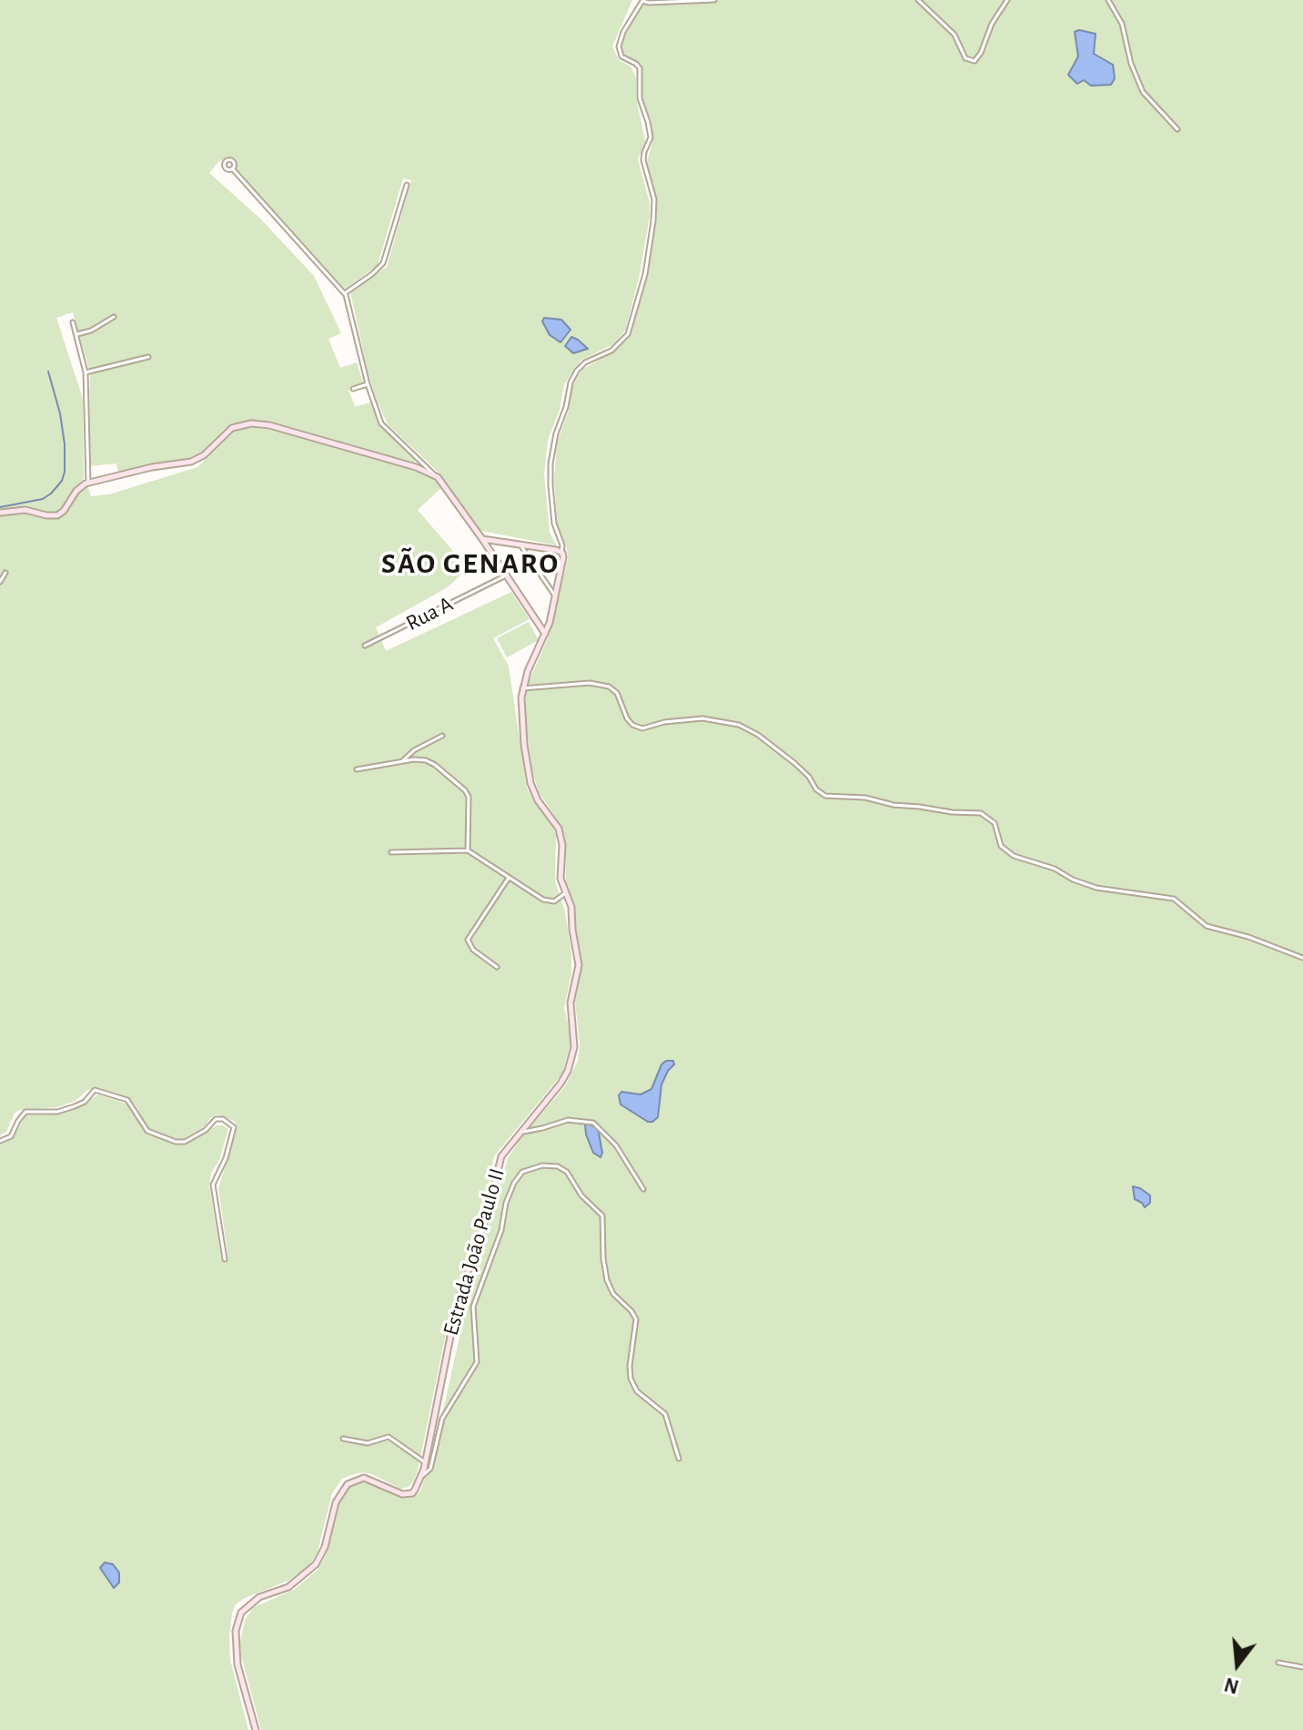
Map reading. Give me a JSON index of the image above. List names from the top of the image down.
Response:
{
  "streets": {
    "street": ["Rua A", "Estrada João Paulo II"]
  },
  "districts": ["SÃO GENARO"],
  "north": "bottom"
}
